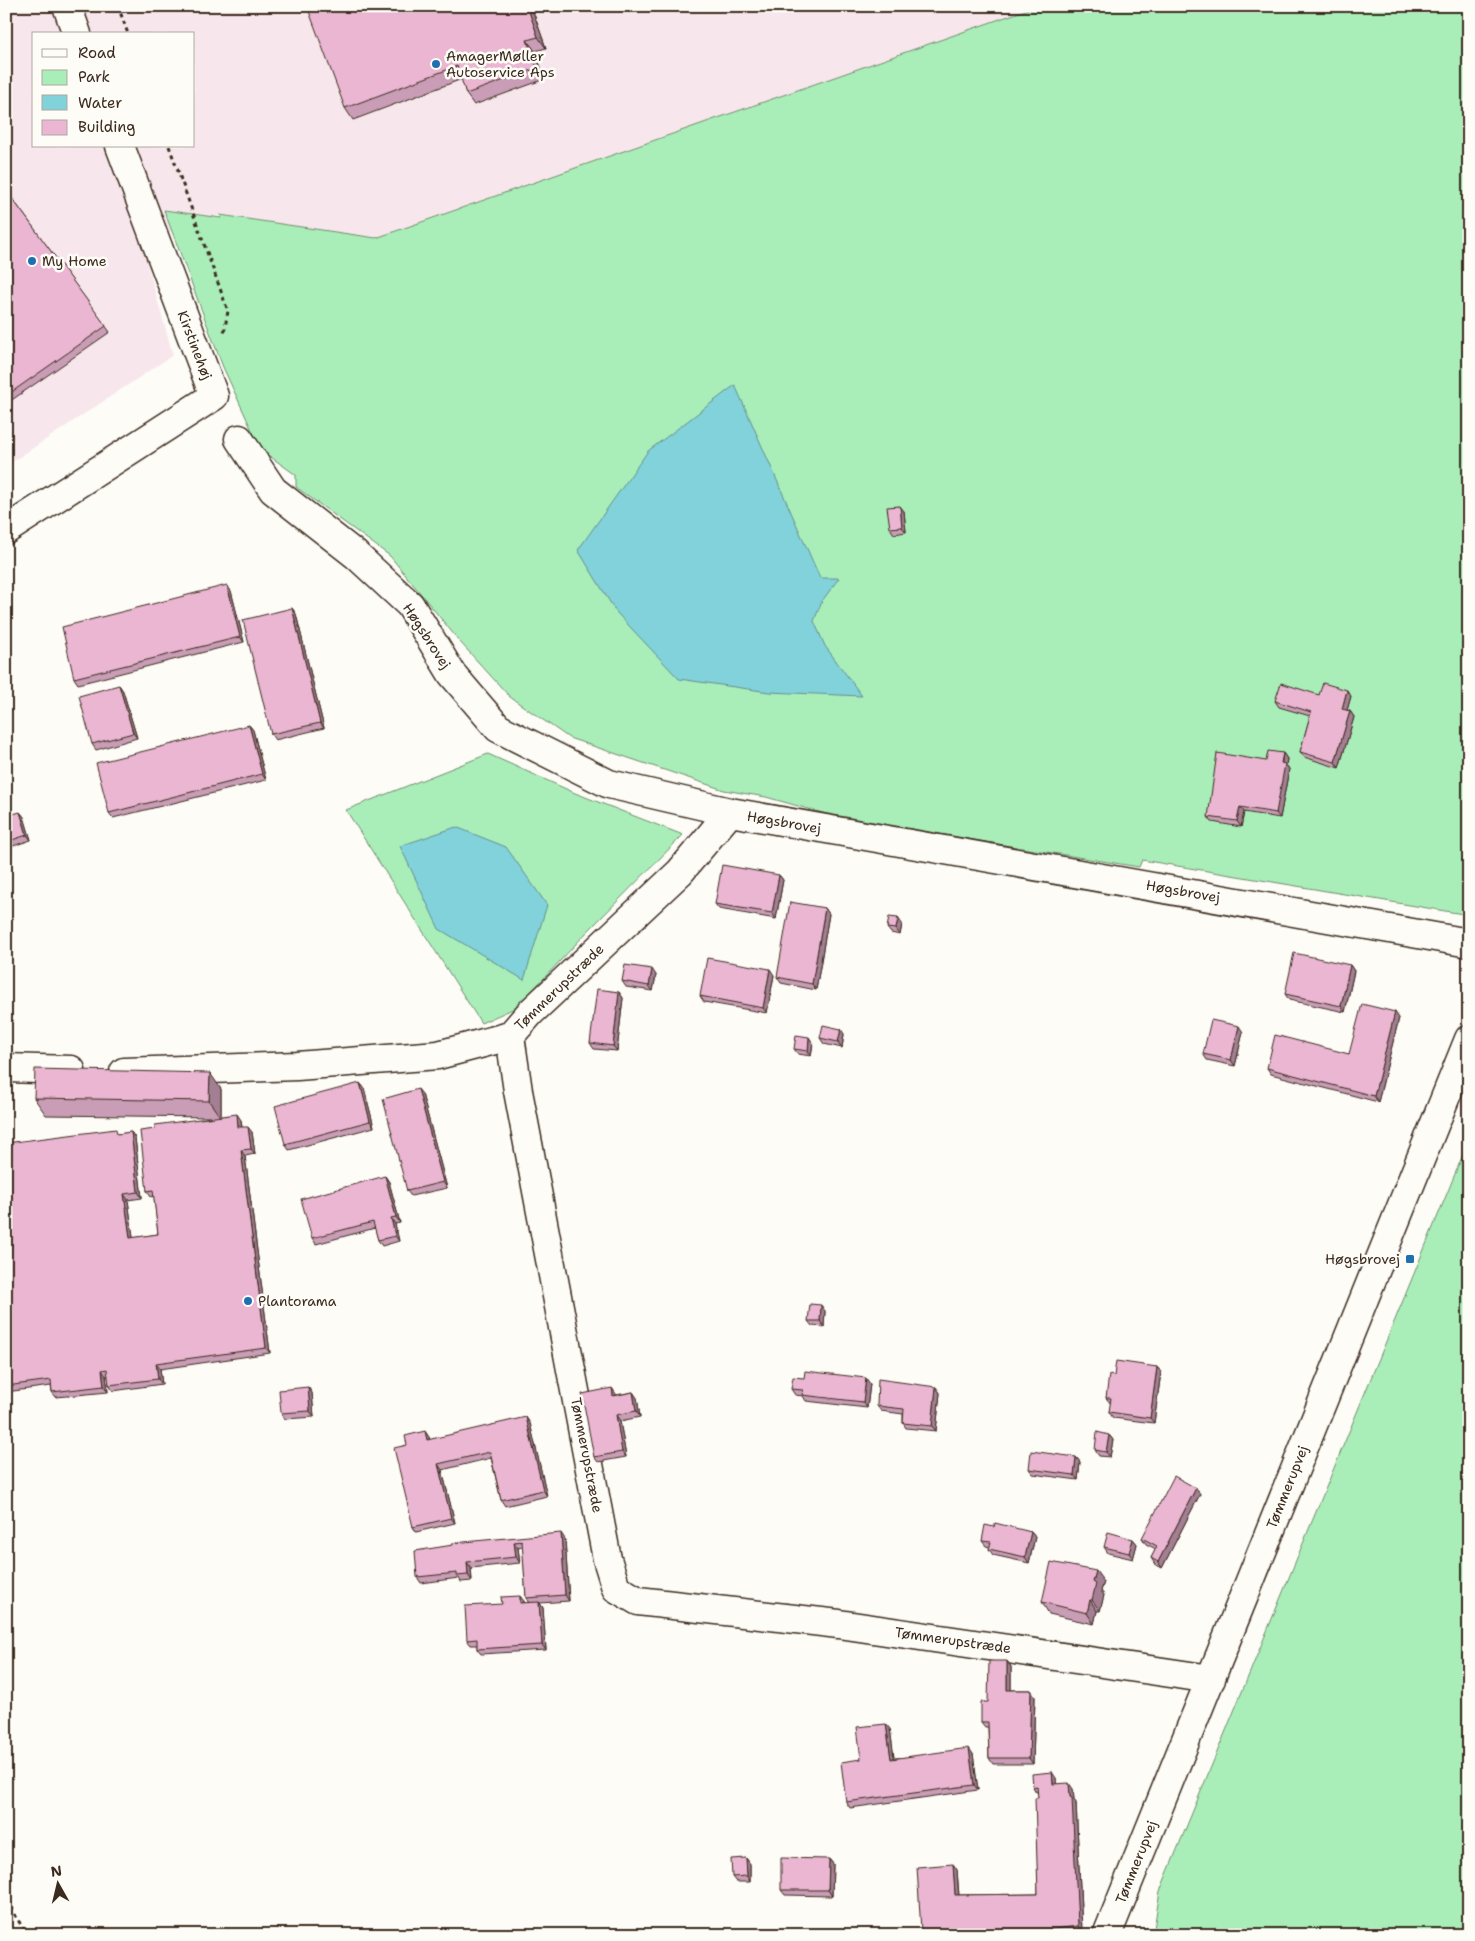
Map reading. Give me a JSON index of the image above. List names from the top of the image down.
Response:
{
  "streets": {
    "street": [
      "Kirstinehøj",
      "Høgsbrovej",
      "Tømmerupstræde",
      "Tømmerupvej"
    ]
  },
  "crossings": [
    ["Høgsbrovej", "Tømmerupstræde"],
    ["Tømmerupstræde", "Tømmerupvej"]
  ],
  "places": {
    "other": ["AmagerMøller Autoservice Aps", "My Home", "Plantorama"],
    "transit": ["Høgsbrovej"]
  },
  "legend": [
    "Road",
    "Park",
    "Water",
    "Building"
  ],
  "north": "top"
}
